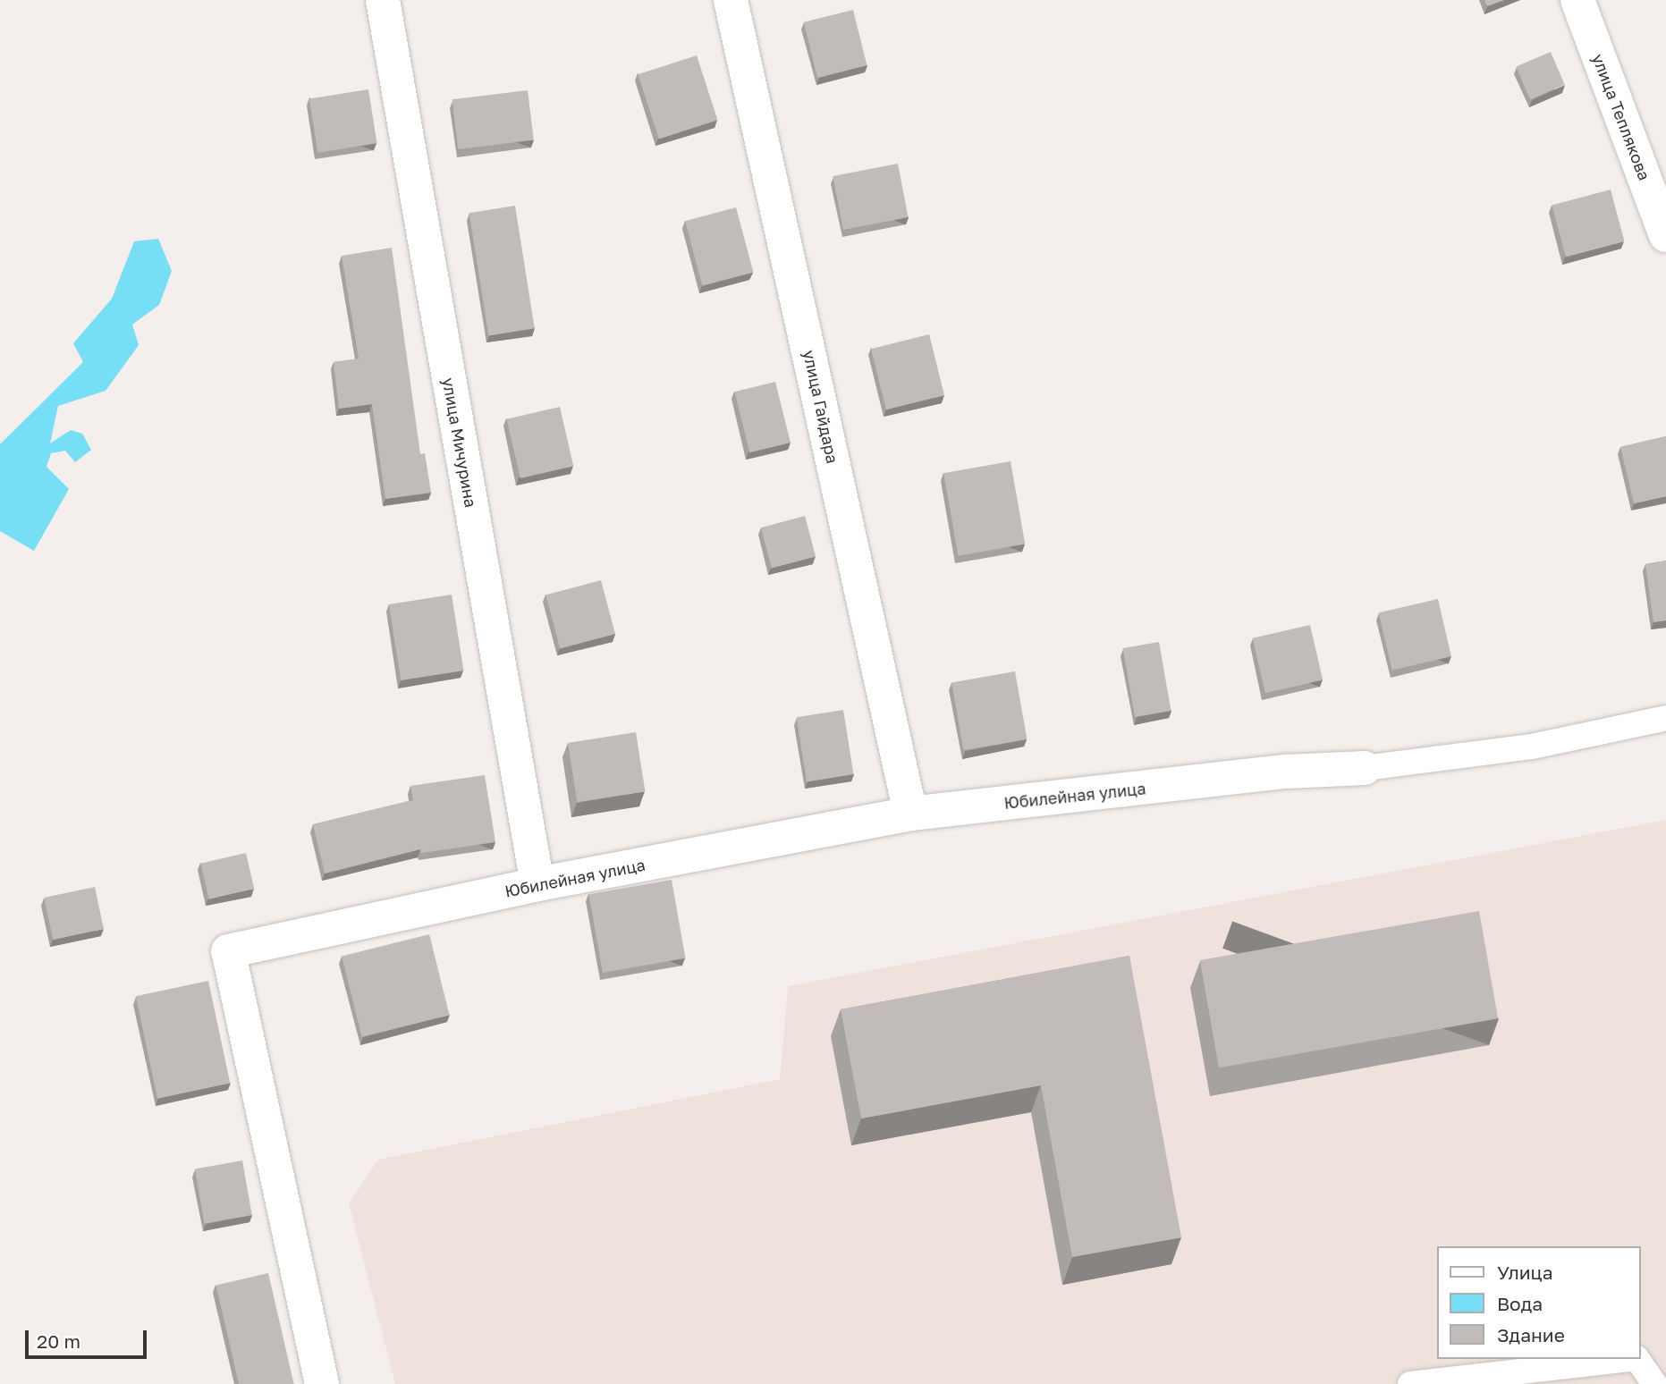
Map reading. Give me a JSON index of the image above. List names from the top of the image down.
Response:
{
  "streets": {
    "street": [
      "улица Теплякова",
      "улица Гайдара",
      "улица Мичурина",
      "Юбилейная улица"
    ]
  },
  "crossings": [
    ["улица Гайдара", "Юбилейная улица"],
    ["улица Мичурина", "Юбилейная улица"]
  ],
  "legend": ["Улица", "Вода", "Здание"],
  "scale_bar": "20 m"
}
